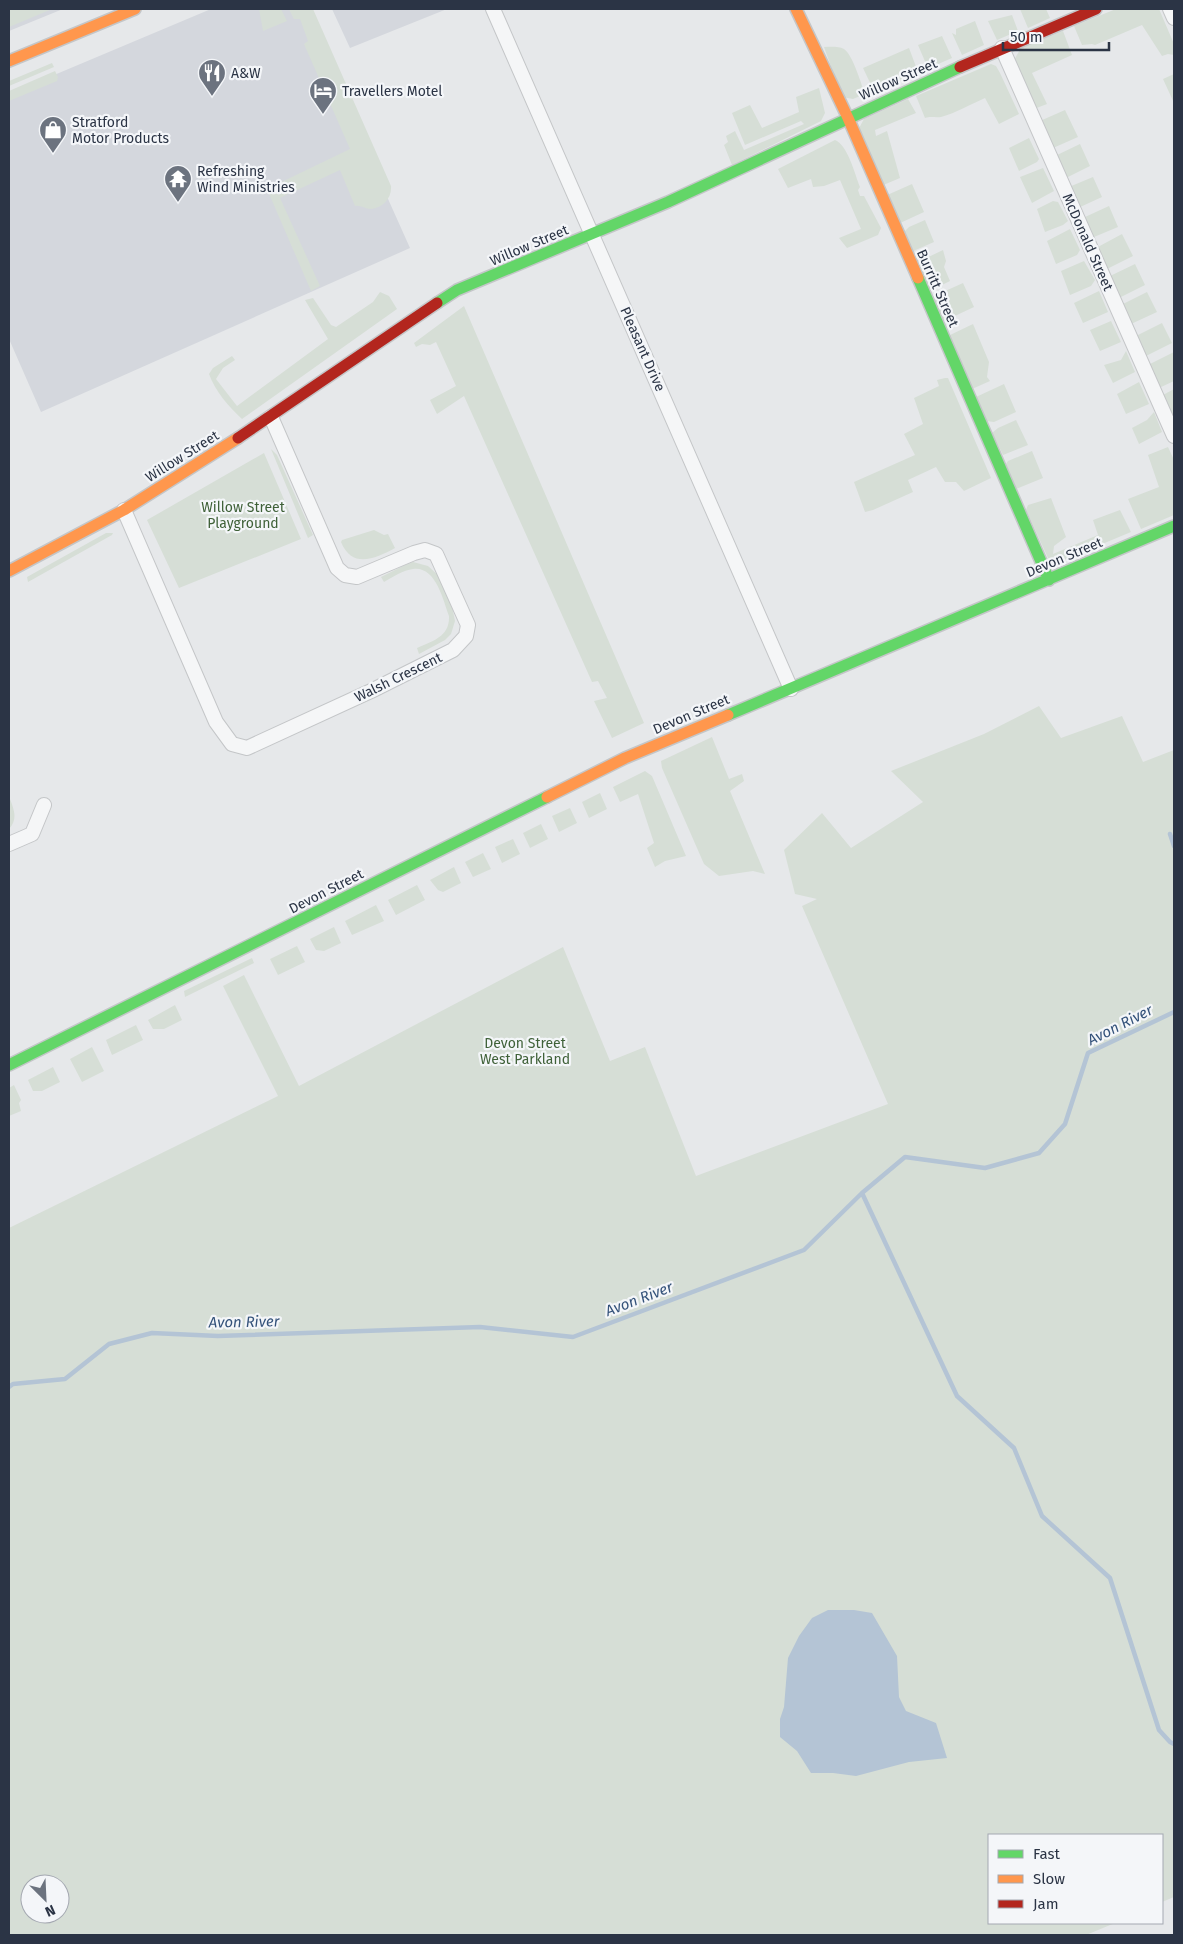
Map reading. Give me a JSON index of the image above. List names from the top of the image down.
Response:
{
  "streets": {
    "street": [
      "Willow Street",
      "McDonald Street",
      "Burritt Street",
      "Pleasant Drive",
      "Devon Street",
      "Walsh Crescent"
    ]
  },
  "crossings": [
    ["Willow Street", "McDonald Street"],
    ["Willow Street", "Burritt Street"],
    ["Willow Street", "Pleasant Drive"],
    ["Willow Street", "Walsh Crescent"],
    ["Burritt Street", "Devon Street"],
    ["Pleasant Drive", "Devon Street"]
  ],
  "water": ["Avon River"],
  "parks": ["Willow Street Playground", "Devon Street West Parkland"],
  "places": {
    "restaurant": ["A&W"],
    "hotel": ["Travellers Motel"],
    "shop": ["Stratford Motor Products"],
    "temple": ["Refreshing Wind Ministries"]
  },
  "legend": ["Fast", "Slow", "Jam"],
  "scale_bar": "50 m",
  "north": "bottom right"
}
